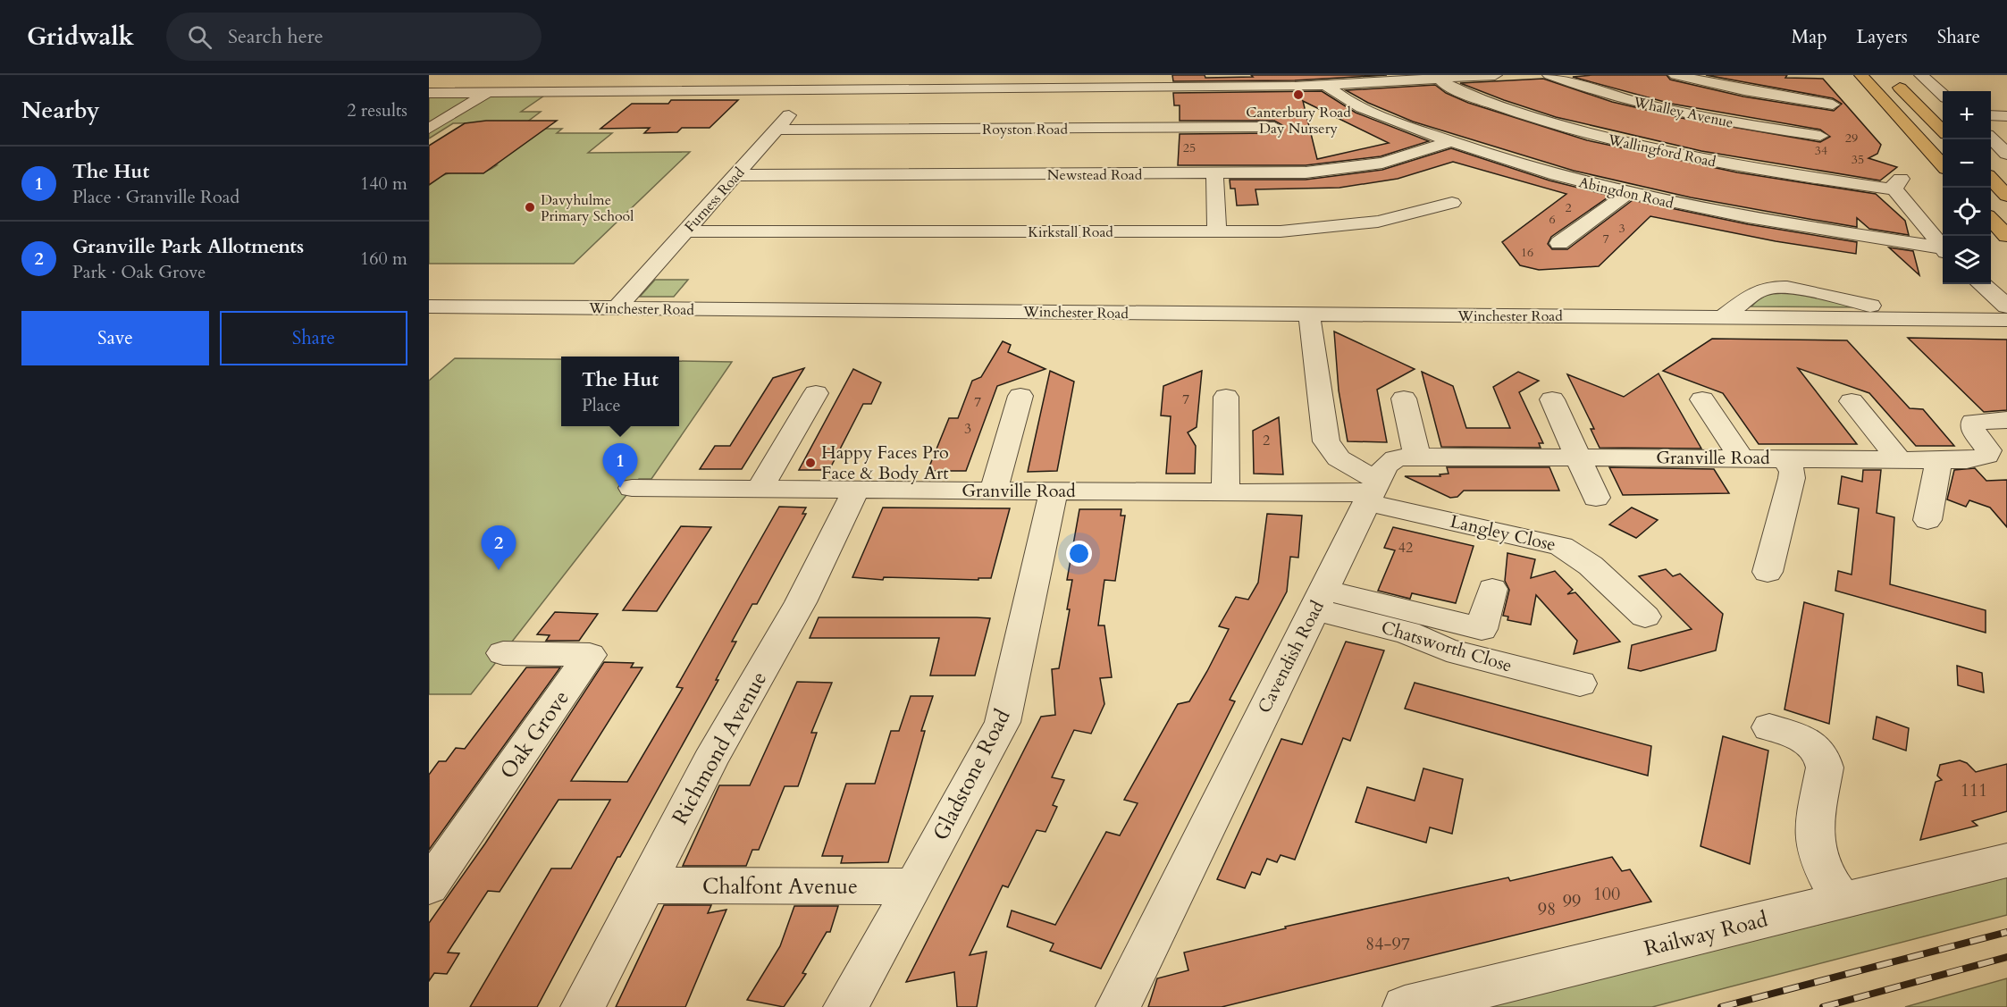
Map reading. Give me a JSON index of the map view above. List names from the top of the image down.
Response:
{
  "streets": {
    "street": [
      "Whalley Avenue",
      "Royston Road",
      "Wallingford Road",
      "Newstead Road",
      "Abingdon Road",
      "Furness Road",
      "Kirkstall Road",
      "Winchester Road",
      "Granville Road",
      "Langley Close",
      "Chatsworth Close",
      "Cavendish Road",
      "Oak Grove",
      "Richmond Avenue",
      "Gladstone Road",
      "Chalfont Avenue",
      "Railway Road"
    ]
  },
  "crossings": [
    ["Royston Road", "Furness Road"],
    ["Newstead Road", "Abingdon Road"],
    ["Newstead Road", "Furness Road"],
    ["Furness Road", "Kirkstall Road"],
    ["Furness Road", "Winchester Road"],
    ["Granville Road", "Langley Close"],
    ["Granville Road", "Cavendish Road"],
    ["Granville Road", "Richmond Avenue"],
    ["Granville Road", "Gladstone Road"],
    ["Langley Close", "Cavendish Road"],
    ["Chatsworth Close", "Cavendish Road"],
    ["Richmond Avenue", "Chalfont Avenue"],
    ["Gladstone Road", "Chalfont Avenue"]
  ],
  "places": ["Canterbury Road Day Nursery", "Davyhulme Primary School", "Happy Faces Pro Face & Body Art"],
  "house_numbers": [
    "29",
    "25",
    "34",
    "35",
    "2",
    "6",
    "3",
    "7",
    "16",
    "7",
    "7",
    "3",
    "2",
    "42",
    "111",
    "100",
    "99",
    "98",
    "84-97"
  ],
  "page": {
    "header": "Gridwalk",
    "search": "Search here",
    "nav": ["Map", "Layers", "Share"],
    "heading": ["Nearby", "2 results"],
    "map_buttons": ["+", "−"],
    "list": [
      {
        "mark": "1",
        "name": "The Hut",
        "note": "Place · Granville Road",
        "value": "140 m"
      },
      {
        "mark": "2",
        "name": "Granville Park Allotments",
        "note": "Park · Oak Grove",
        "value": "160 m"
      }
    ],
    "buttons": ["Save", "Share"],
    "popup": ["The Hut", "Place"],
    "pins": ["1", "2"]
  }
}
